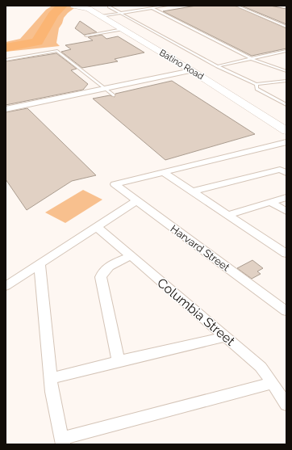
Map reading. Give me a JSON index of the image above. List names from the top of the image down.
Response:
{
  "streets": {
    "main road": ["Batino Road"],
    "street": ["Harvard Street", "Columbia Street"]
  }
}
